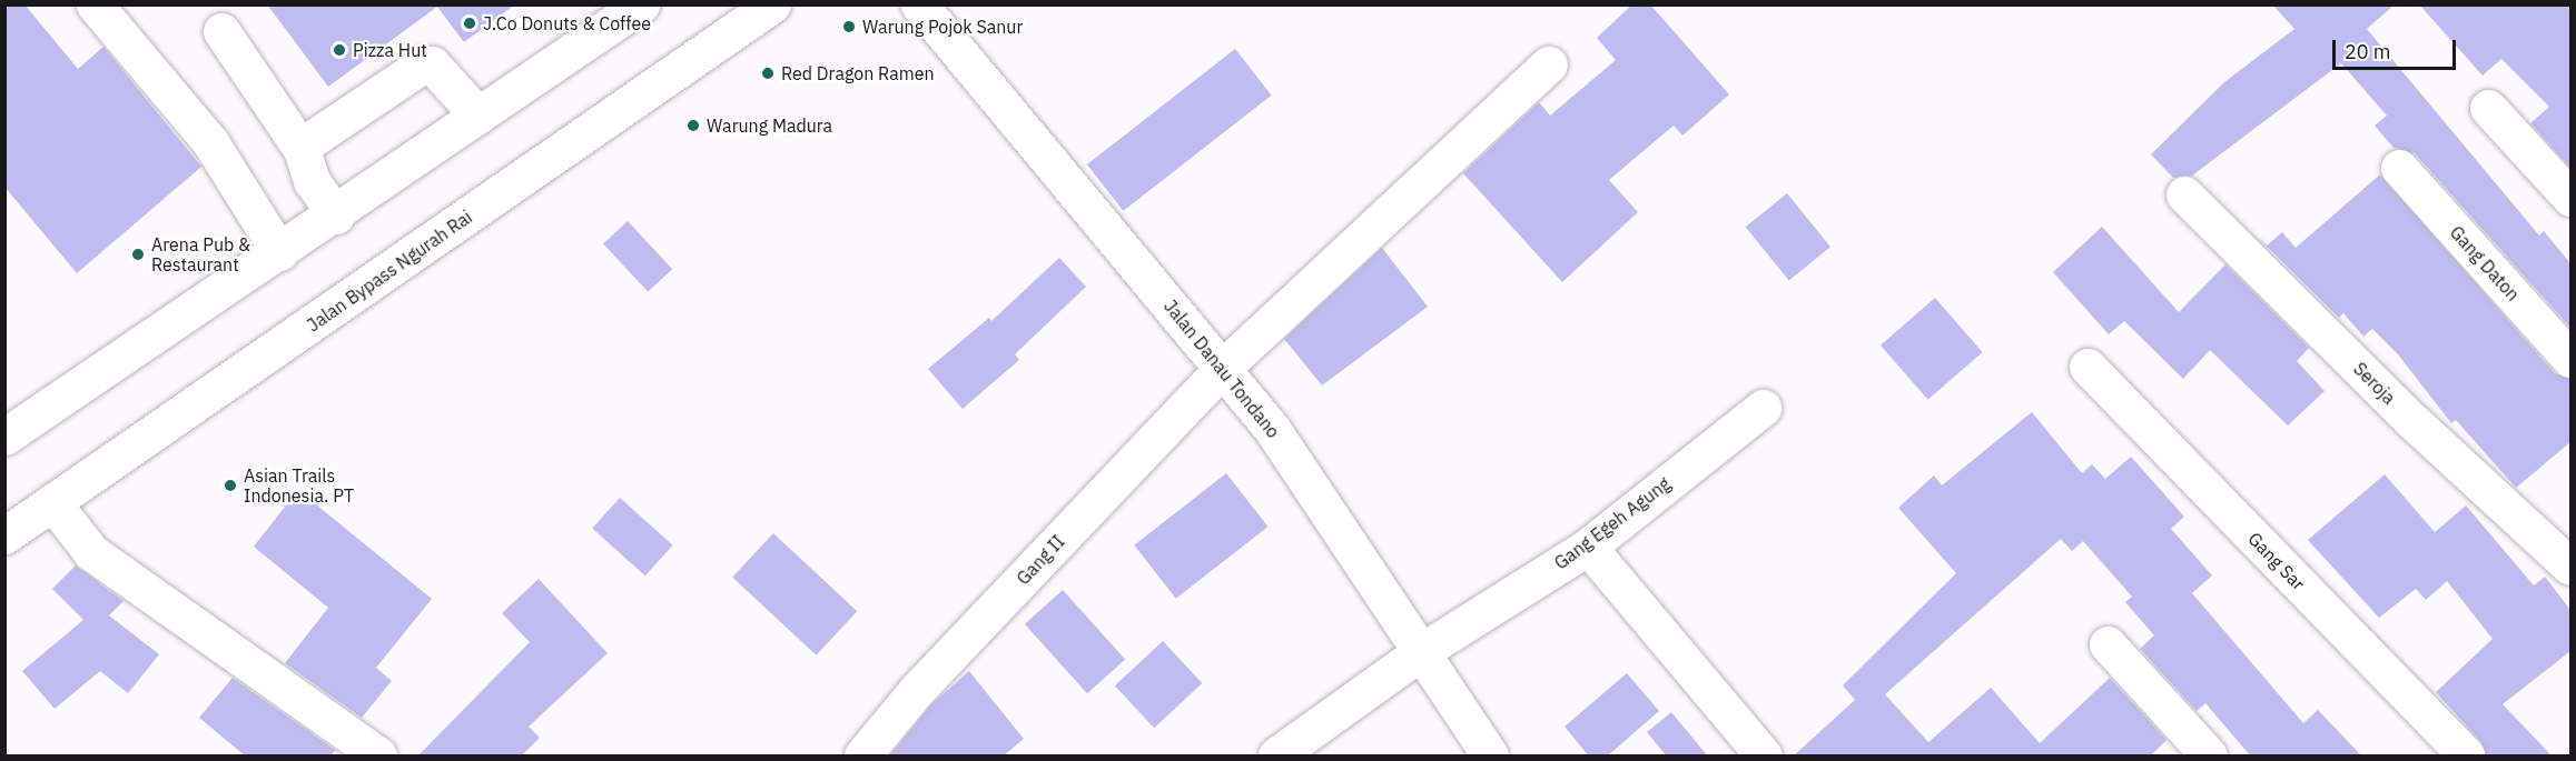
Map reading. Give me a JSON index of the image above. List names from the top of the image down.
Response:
{
  "streets": {
    "main road": [
      "Gang Daton",
      "Jalan Bypass Ngurah Rai",
      "Jalan Danau Tondano",
      "Seroja",
      "Gang Egeh Agung",
      "Gang II",
      "Gang Sar"
    ]
  },
  "crossings": [
    ["Jalan Danau Tondano", "Gang Egeh Agung"],
    ["Jalan Danau Tondano", "Gang II"]
  ],
  "places": [
    "J.Co Donuts & Coffee",
    "Warung Pojok Sanur",
    "Pizza Hut",
    "Red Dragon Ramen",
    "Warung Madura",
    "Arena Pub & Restaurant",
    "Asian Trails Indonesia. PT"
  ],
  "scale_bar": "20 m"
}
